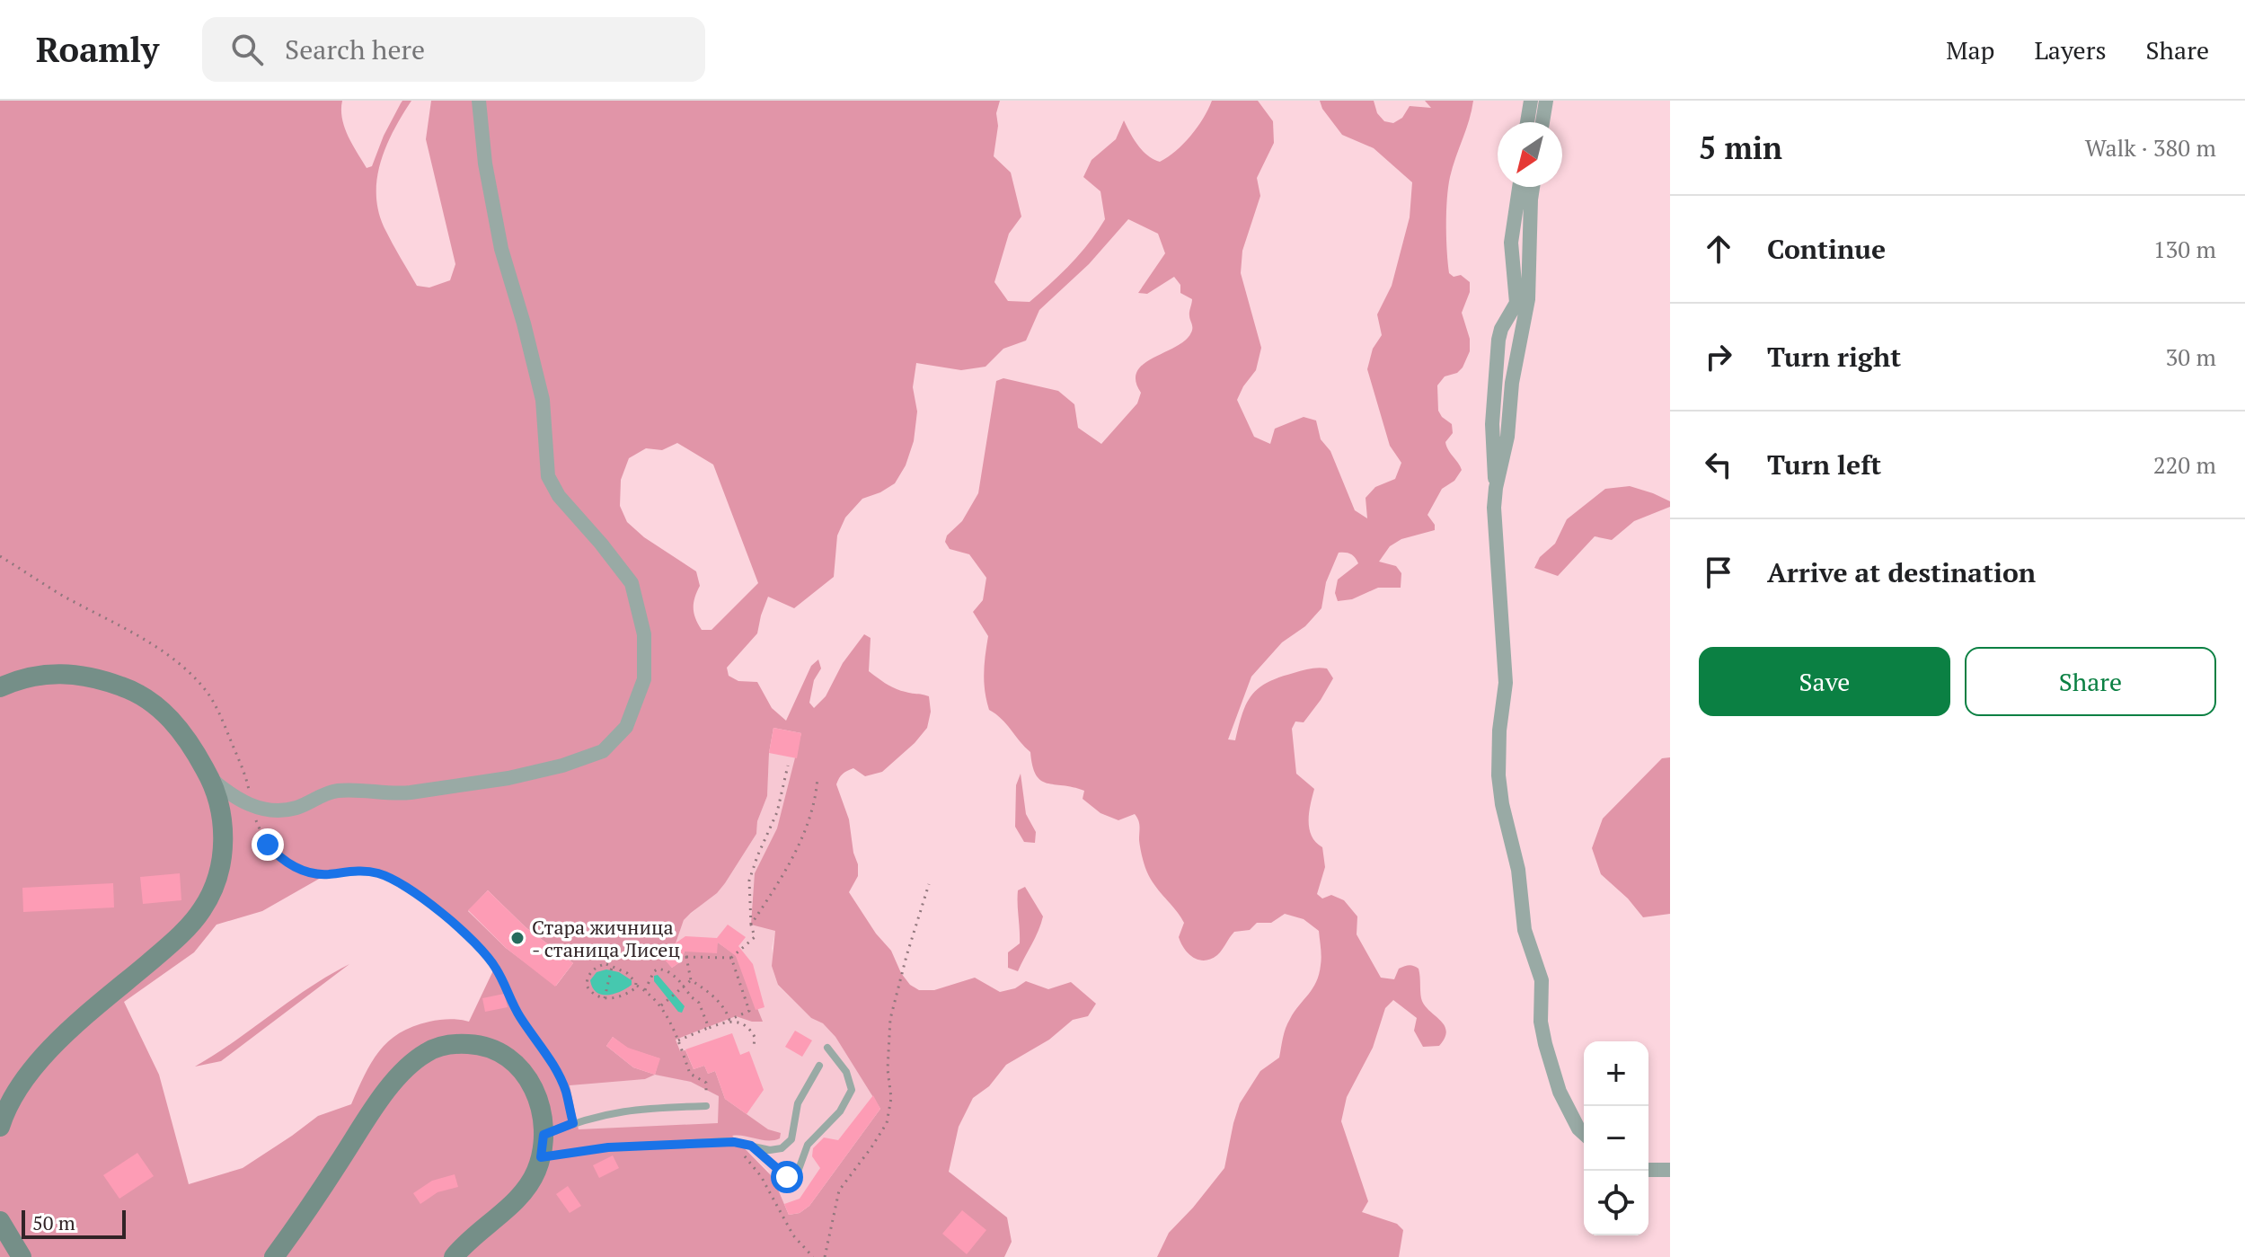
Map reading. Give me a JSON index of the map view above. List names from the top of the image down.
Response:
{
  "places": ["Стара жичница - станица Лисец"],
  "scale_bar": "50 m",
  "north": "bottom left",
  "page": {
    "header": "Roamly",
    "search": "Search here",
    "nav": ["Map", "Layers", "Share"],
    "heading": ["5 min", "Walk · 380 m"],
    "list": [
      ["Continue", "130 m"],
      ["Turn right", "30 m"],
      ["Turn left", "220 m"],
      "Arrive at destination"
    ],
    "buttons": ["Save", "Share"],
    "map_buttons": ["+", "−"],
    "scale": "50 m"
  }
}
